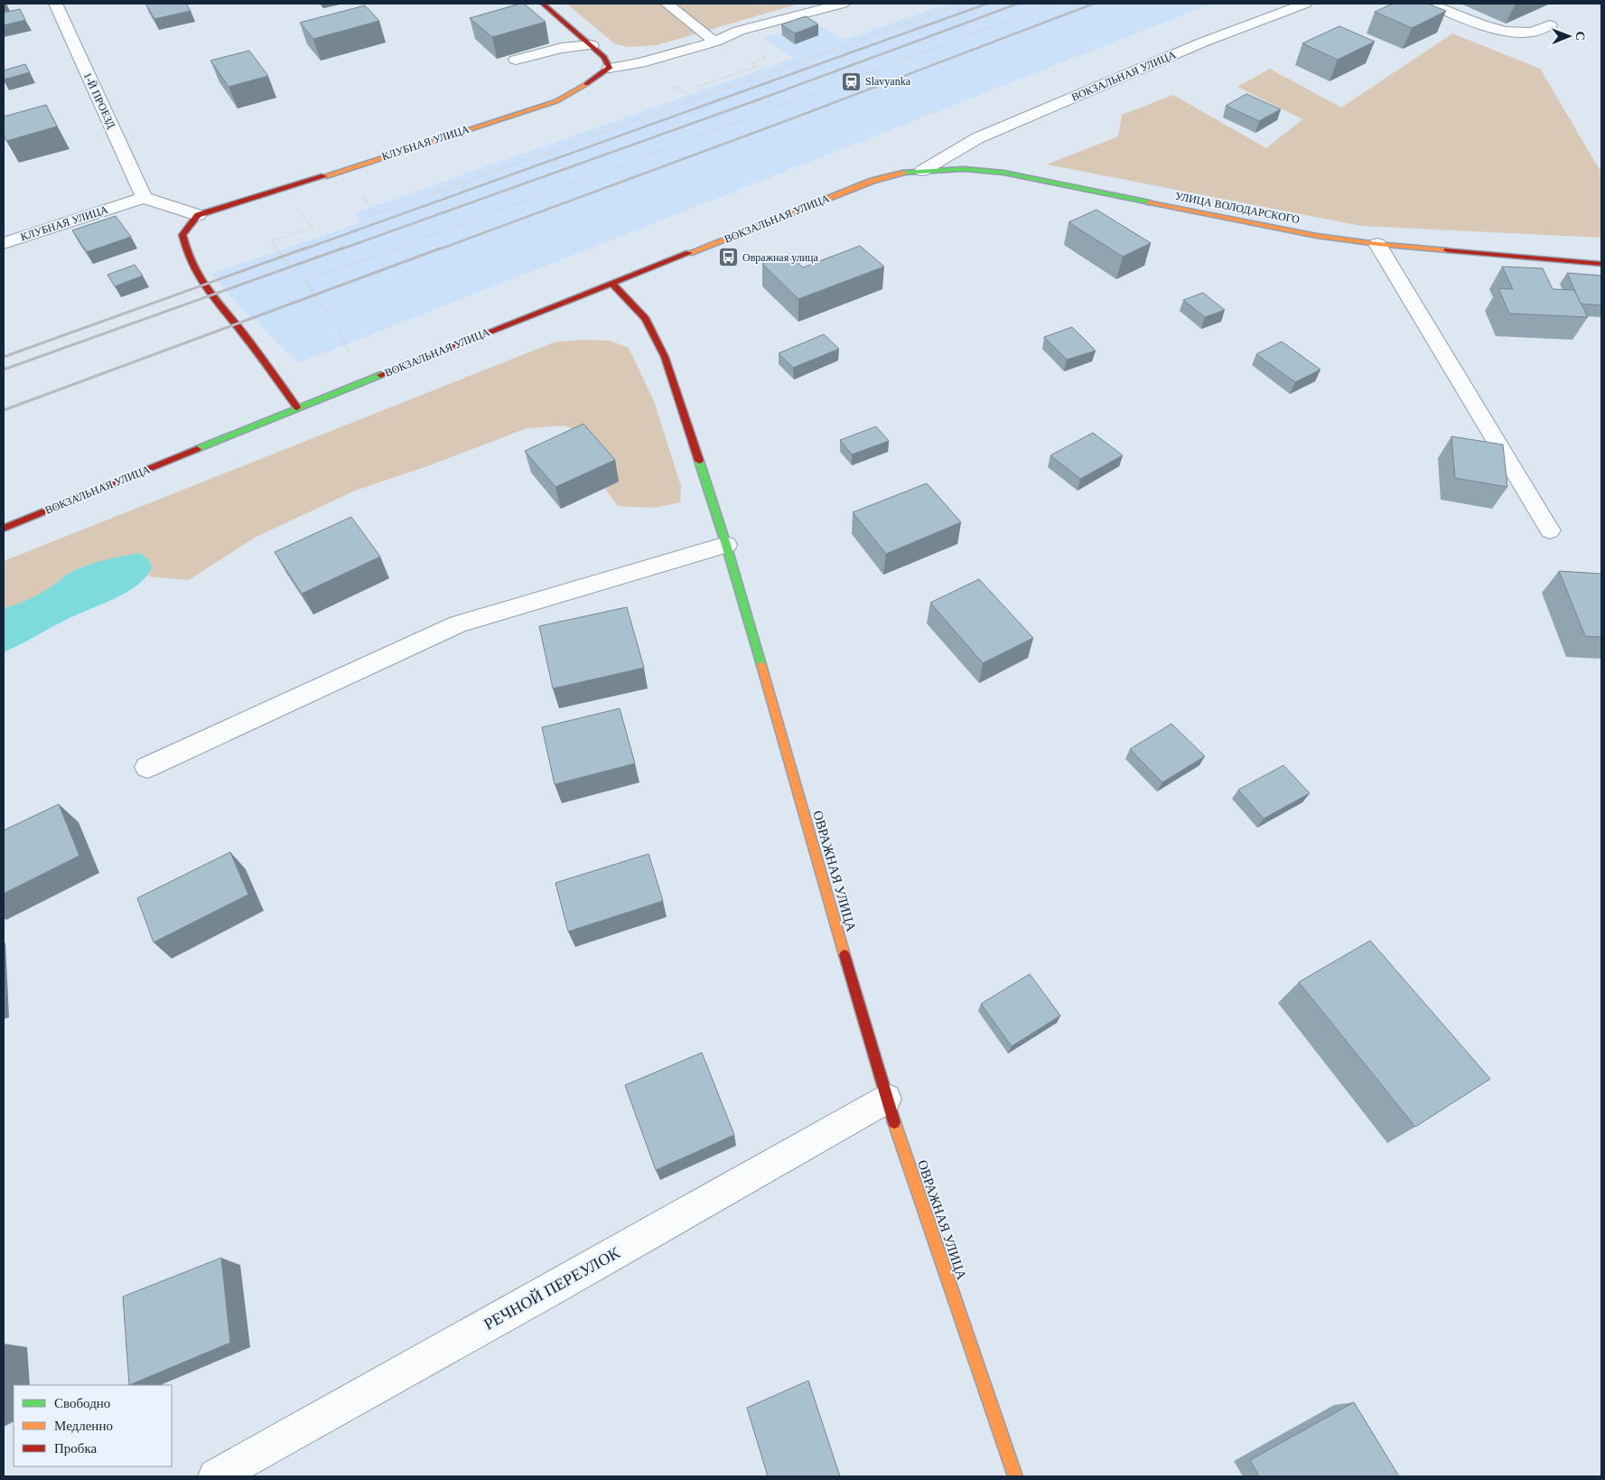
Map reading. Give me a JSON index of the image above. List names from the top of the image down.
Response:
{
  "streets": {
    "street": [
      "ВОКЗАЛЬНАЯ УЛИЦА",
      "1-Й ПРОЕЗД",
      "КЛУБНАЯ УЛИЦА",
      "УЛИЦА ВОЛОДАРСКОГО",
      "ОВРАЖНАЯ УЛИЦА",
      "РЕЧНОЙ ПЕРЕУЛОК"
    ]
  },
  "crossings": [
    ["ВОКЗАЛЬНАЯ УЛИЦА", "УЛИЦА ВОЛОДАРСКОГО"],
    ["ВОКЗАЛЬНАЯ УЛИЦА", "ОВРАЖНАЯ УЛИЦА"],
    ["1-Й ПРОЕЗД", "КЛУБНАЯ УЛИЦА"],
    ["ОВРАЖНАЯ УЛИЦА", "РЕЧНОЙ ПЕРЕУЛОК"]
  ],
  "places": {
    "station": ["Slavyanka"],
    "bus stop": ["Овражная улица"]
  },
  "legend": ["Свободно", "Медленно", "Пробка"],
  "north": "right"
}
